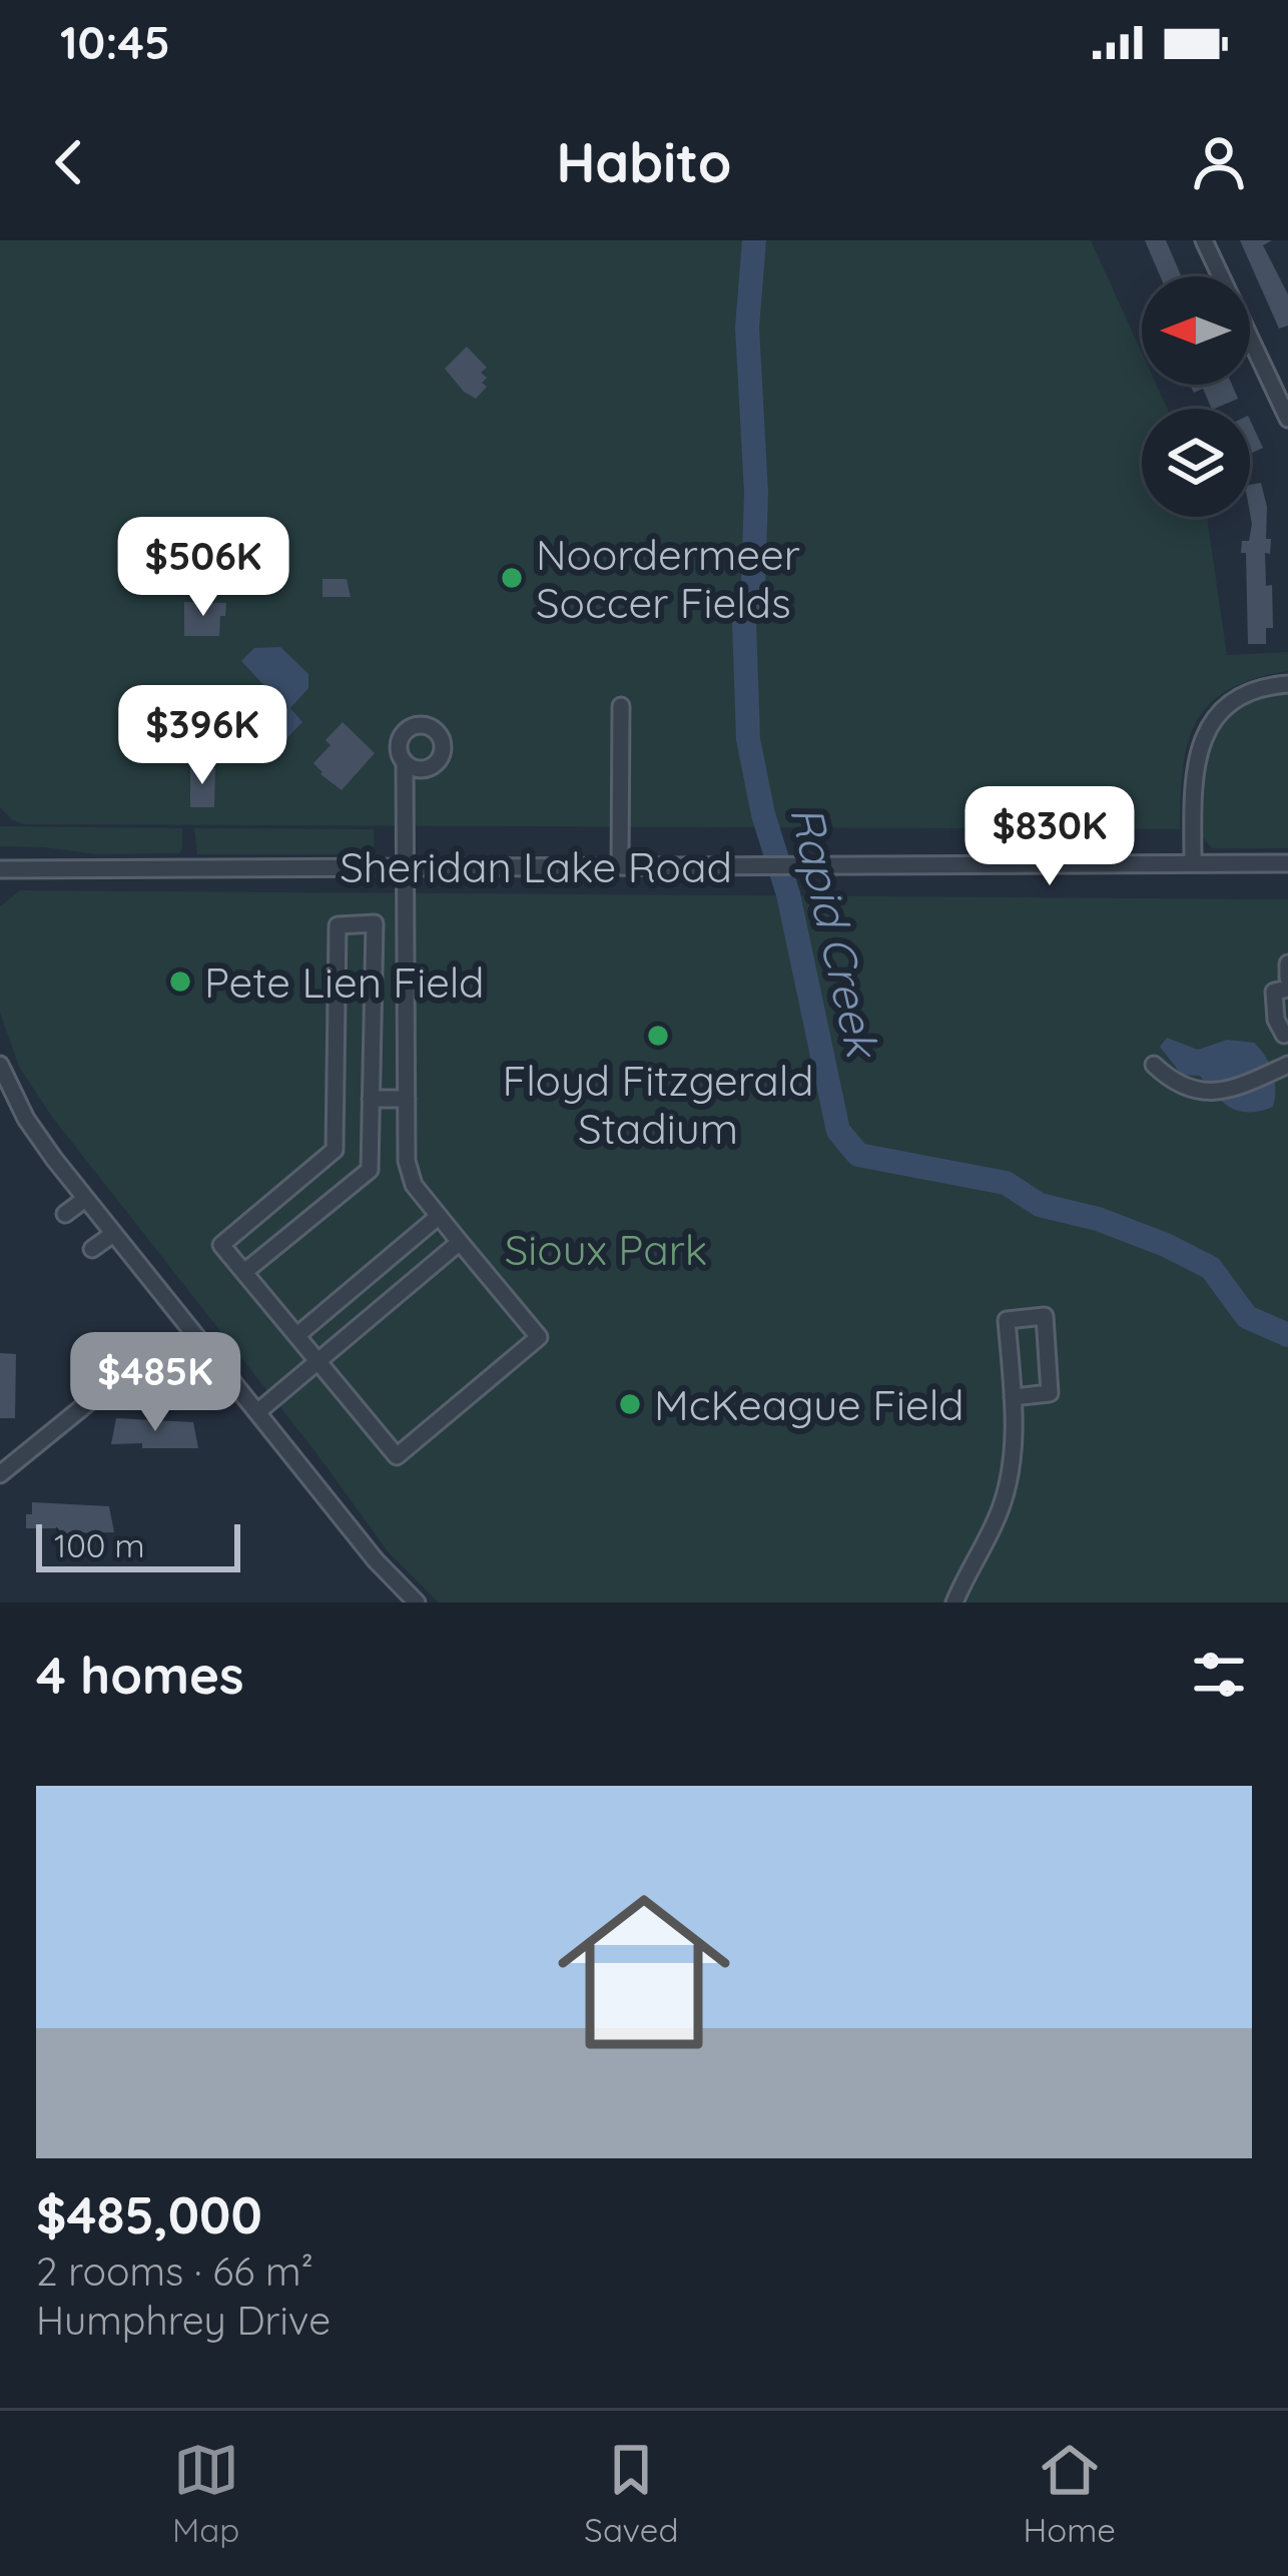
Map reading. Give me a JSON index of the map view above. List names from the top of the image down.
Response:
{
  "streets": {
    "street": ["Sheridan Lake Road"]
  },
  "water": ["Rapid Creek"],
  "parks": ["Sioux Park"],
  "places": [
    "Noordermeer Soccer Fields",
    "Pete Lien Field",
    "Floyd Fitzgerald Stadium",
    "McKeague Field"
  ],
  "scale_bar": "100 m",
  "north": "left",
  "page": {
    "status": "10:45",
    "header": "Habito",
    "price": [
      "$506K",
      "$396K",
      "$830K",
      "$485K"
    ],
    "scale": "100 m",
    "heading": "4 homes",
    "list": [
      {
        "name": "$485,000",
        "note": "2 rooms · 66 m² · Humphrey Drive"
      }
    ],
    "tabs": ["Map", "Saved", "Home"]
  }
}
